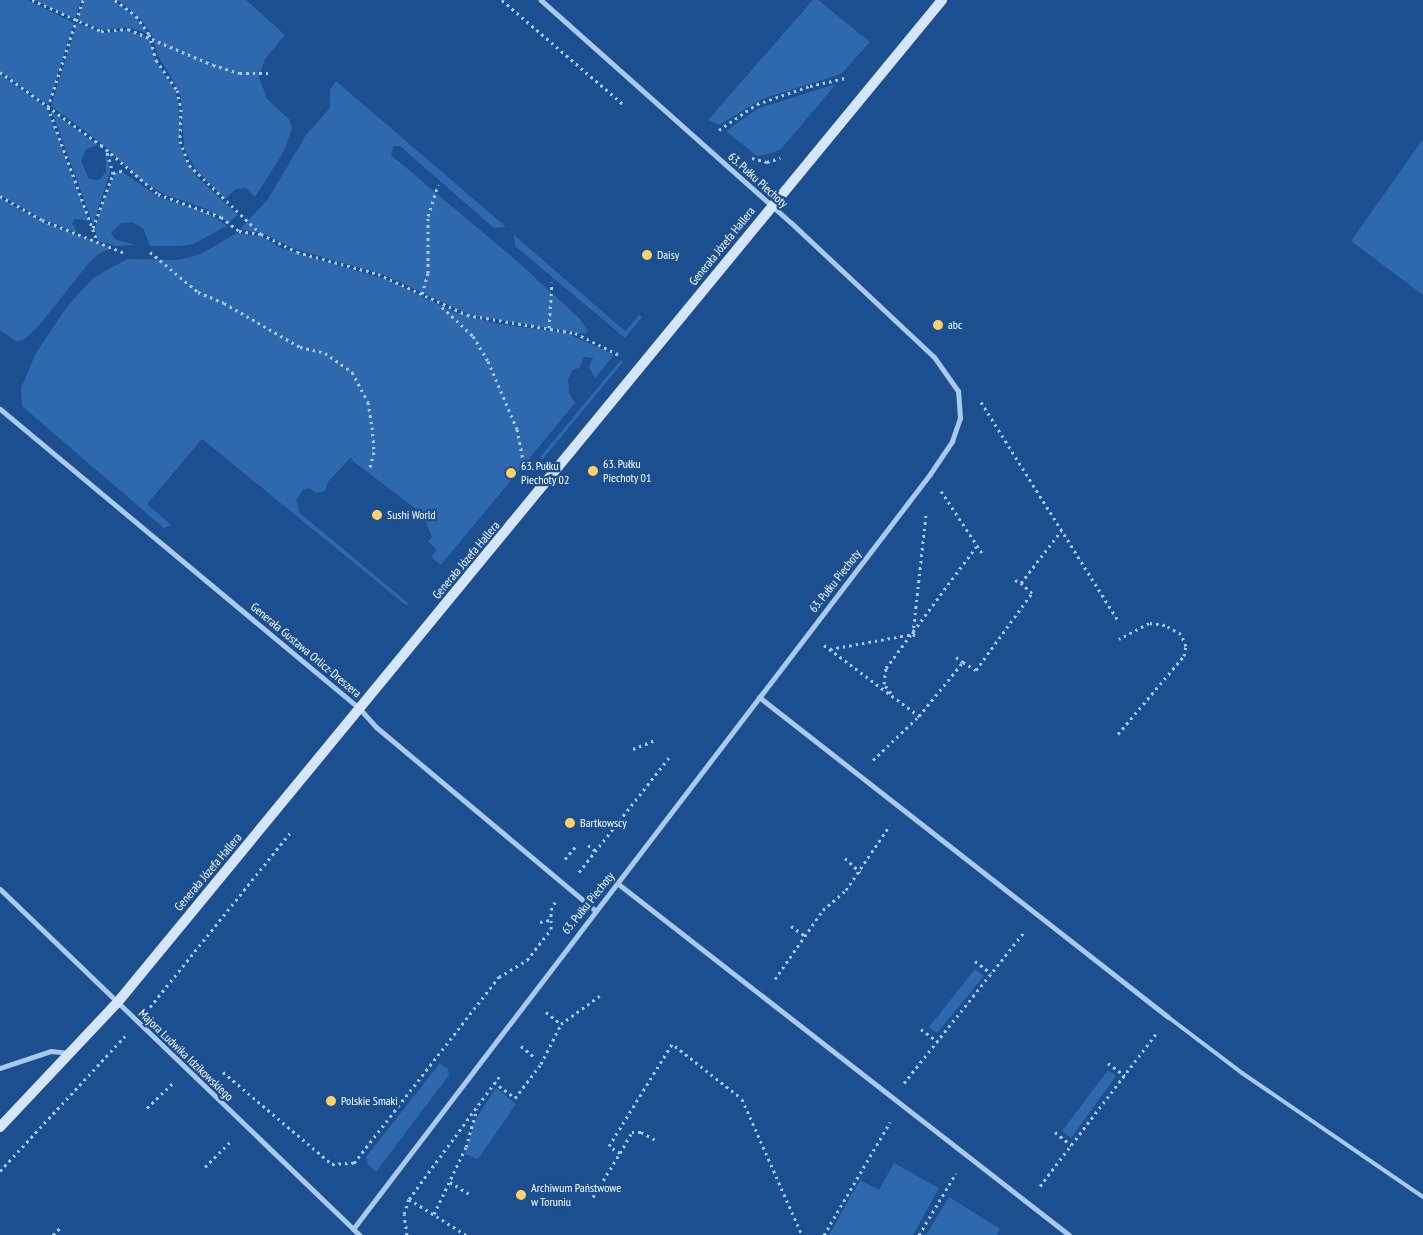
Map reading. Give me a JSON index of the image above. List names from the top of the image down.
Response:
{
  "streets": {
    "street": [
      "63. Pułku Piechoty",
      "Generała Józefa Hallera",
      "Generała Gustawa Orlicz-Dreszera",
      "Majora Ludwika Idzikowskiego"
    ]
  },
  "crossings": [
    ["63. Pułku Piechoty", "Generała Józefa Hallera"],
    ["63. Pułku Piechoty", "Generała Gustawa Orlicz-Dreszera"],
    ["63. Pułku Piechoty", "Majora Ludwika Idzikowskiego"],
    ["Generała Józefa Hallera", "Generała Gustawa Orlicz-Dreszera"],
    ["Generała Józefa Hallera", "Majora Ludwika Idzikowskiego"]
  ],
  "places": [
    "Daisy",
    "abc",
    "63. Pułku Piechoty 01",
    "63. Pułku Piechoty 02",
    "Sushi World",
    "Bartkowscy",
    "Polskie Smaki",
    "Archiwum Państwowe w Toruniu"
  ]
}
